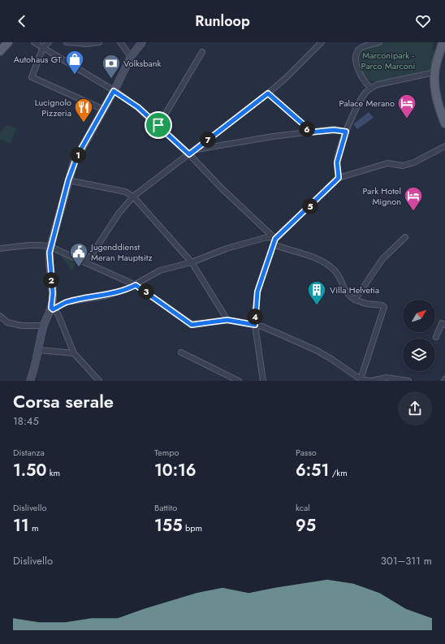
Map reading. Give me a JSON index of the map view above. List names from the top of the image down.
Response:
{
  "parks": ["Marconipark - Parco Marconi"],
  "places": {
    "shop": ["Autohaus GT"],
    "bank": ["Volksbank"],
    "hotel": ["Palace Merano", "Park Hotel Mignon"],
    "restaurant": ["Lucignolo Pizzeria"],
    "public building": ["Jugenddienst Meran Hauptsitz"],
    "building": ["Villa Helvetia"]
  },
  "north": "top right",
  "page": {
    "header": "Runloop",
    "pins": [
      "6",
      "7",
      "1",
      "5",
      "2",
      "3",
      "4"
    ],
    "heading": ["Corsa serale", "18:45"],
    "stats": [
      ["Distanza", "1.50 km"],
      ["Tempo", "10:16"],
      ["Passo", "6:51 /km"],
      ["Dislivello", "11 m"],
      ["Battito", "155 bpm"],
      ["kcal", "95"]
    ],
    "chart": ["Dislivello", "301–311 m"]
  }
}
